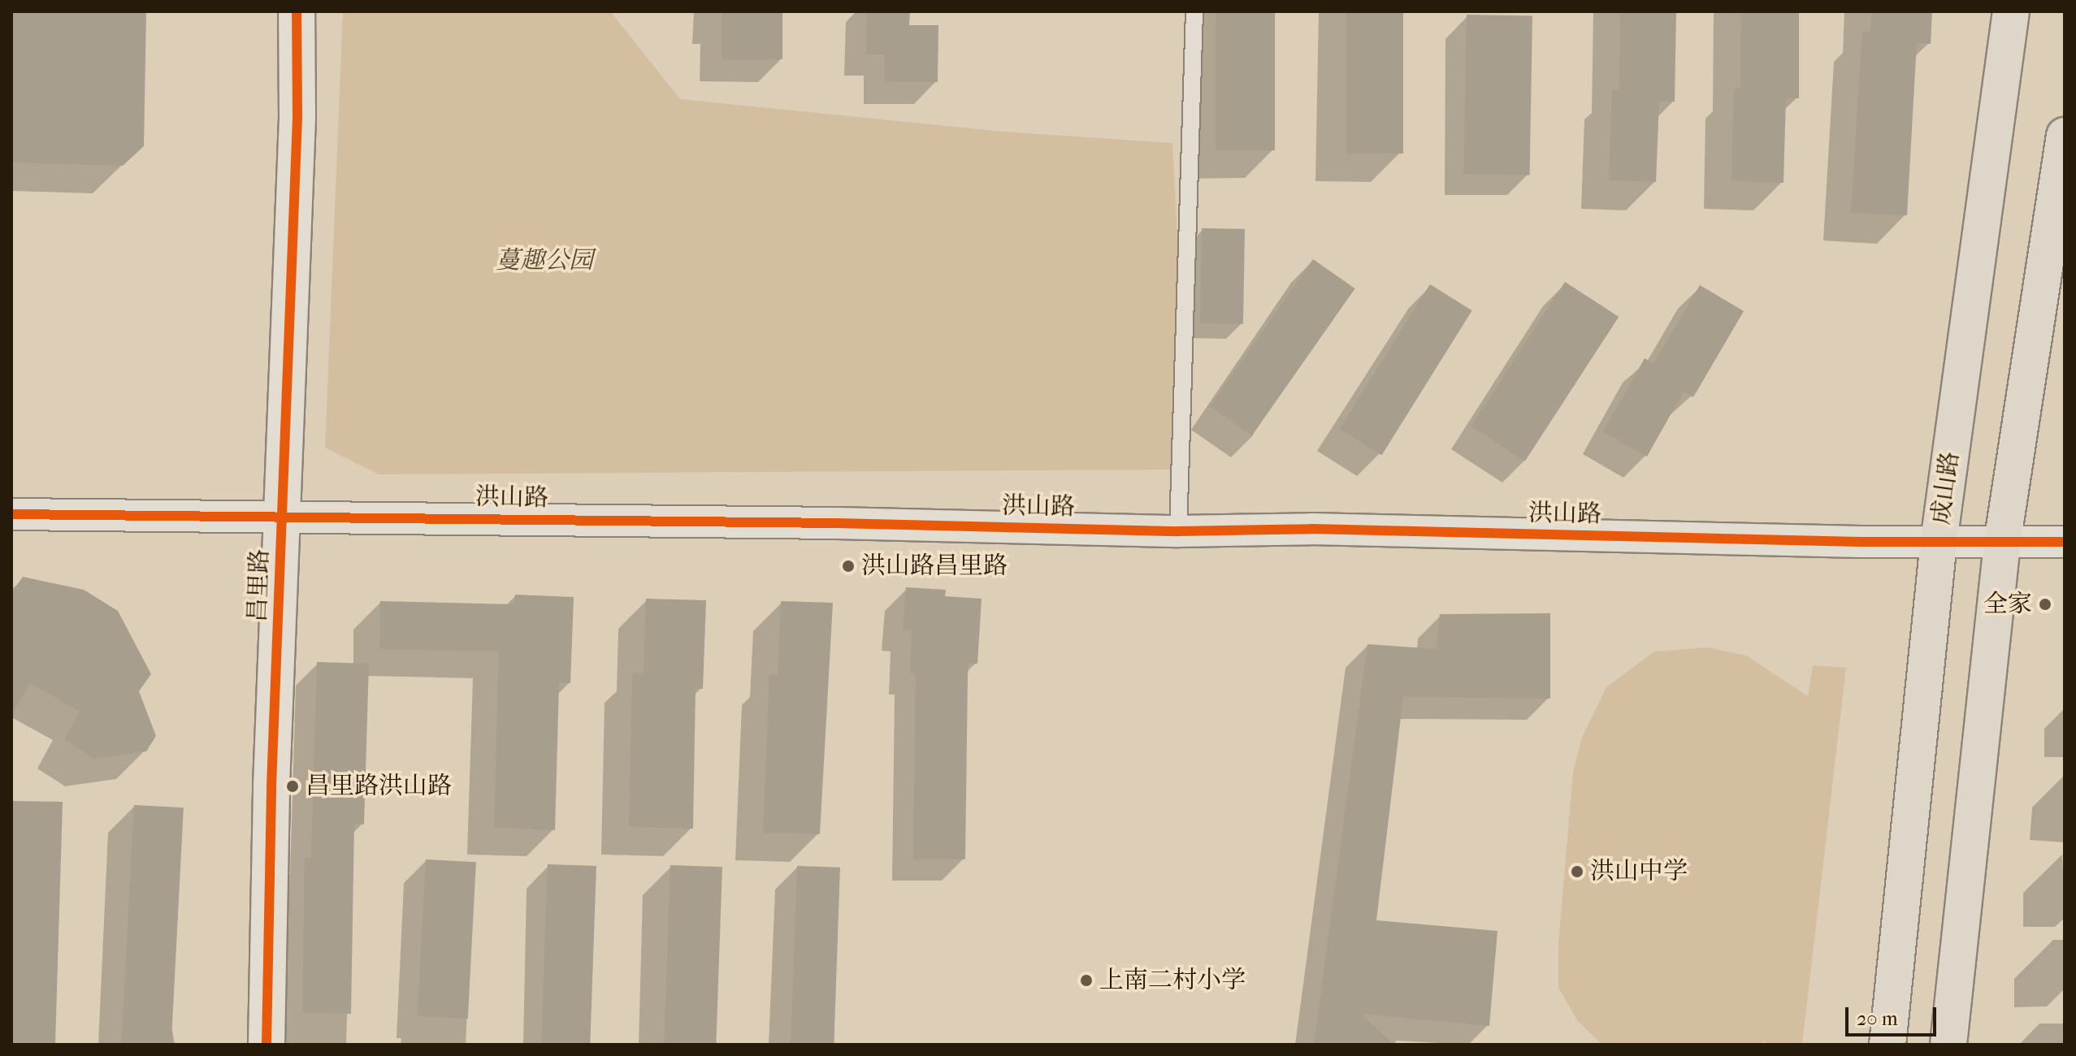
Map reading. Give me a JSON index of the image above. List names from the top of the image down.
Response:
{
  "streets": {
    "main road": ["成山路"],
    "street": ["洪山路", "昌里路"]
  },
  "crossings": [
    ["成山路", "洪山路"],
    ["洪山路", "昌里路"]
  ],
  "parks": ["蔓趣公园"],
  "places": [
    "洪山路昌里路",
    "全家",
    "昌里路洪山路",
    "洪山中学",
    "上南二村小学"
  ],
  "scale_bar": "20 m"
}
